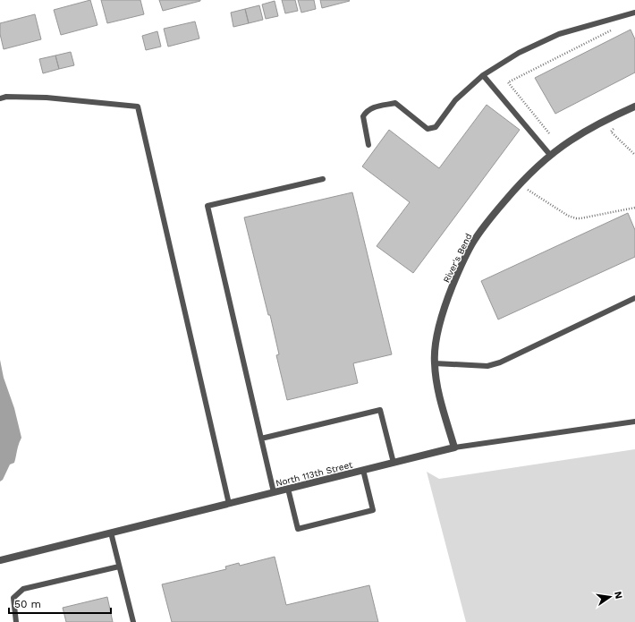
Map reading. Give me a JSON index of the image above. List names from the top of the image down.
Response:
{
  "streets": {
    "street": ["River's Bend", "North 113th Street"]
  },
  "crossings": [
    ["River's Bend", "North 113th Street"]
  ],
  "scale_bar": "50 m",
  "north": "right"
}
